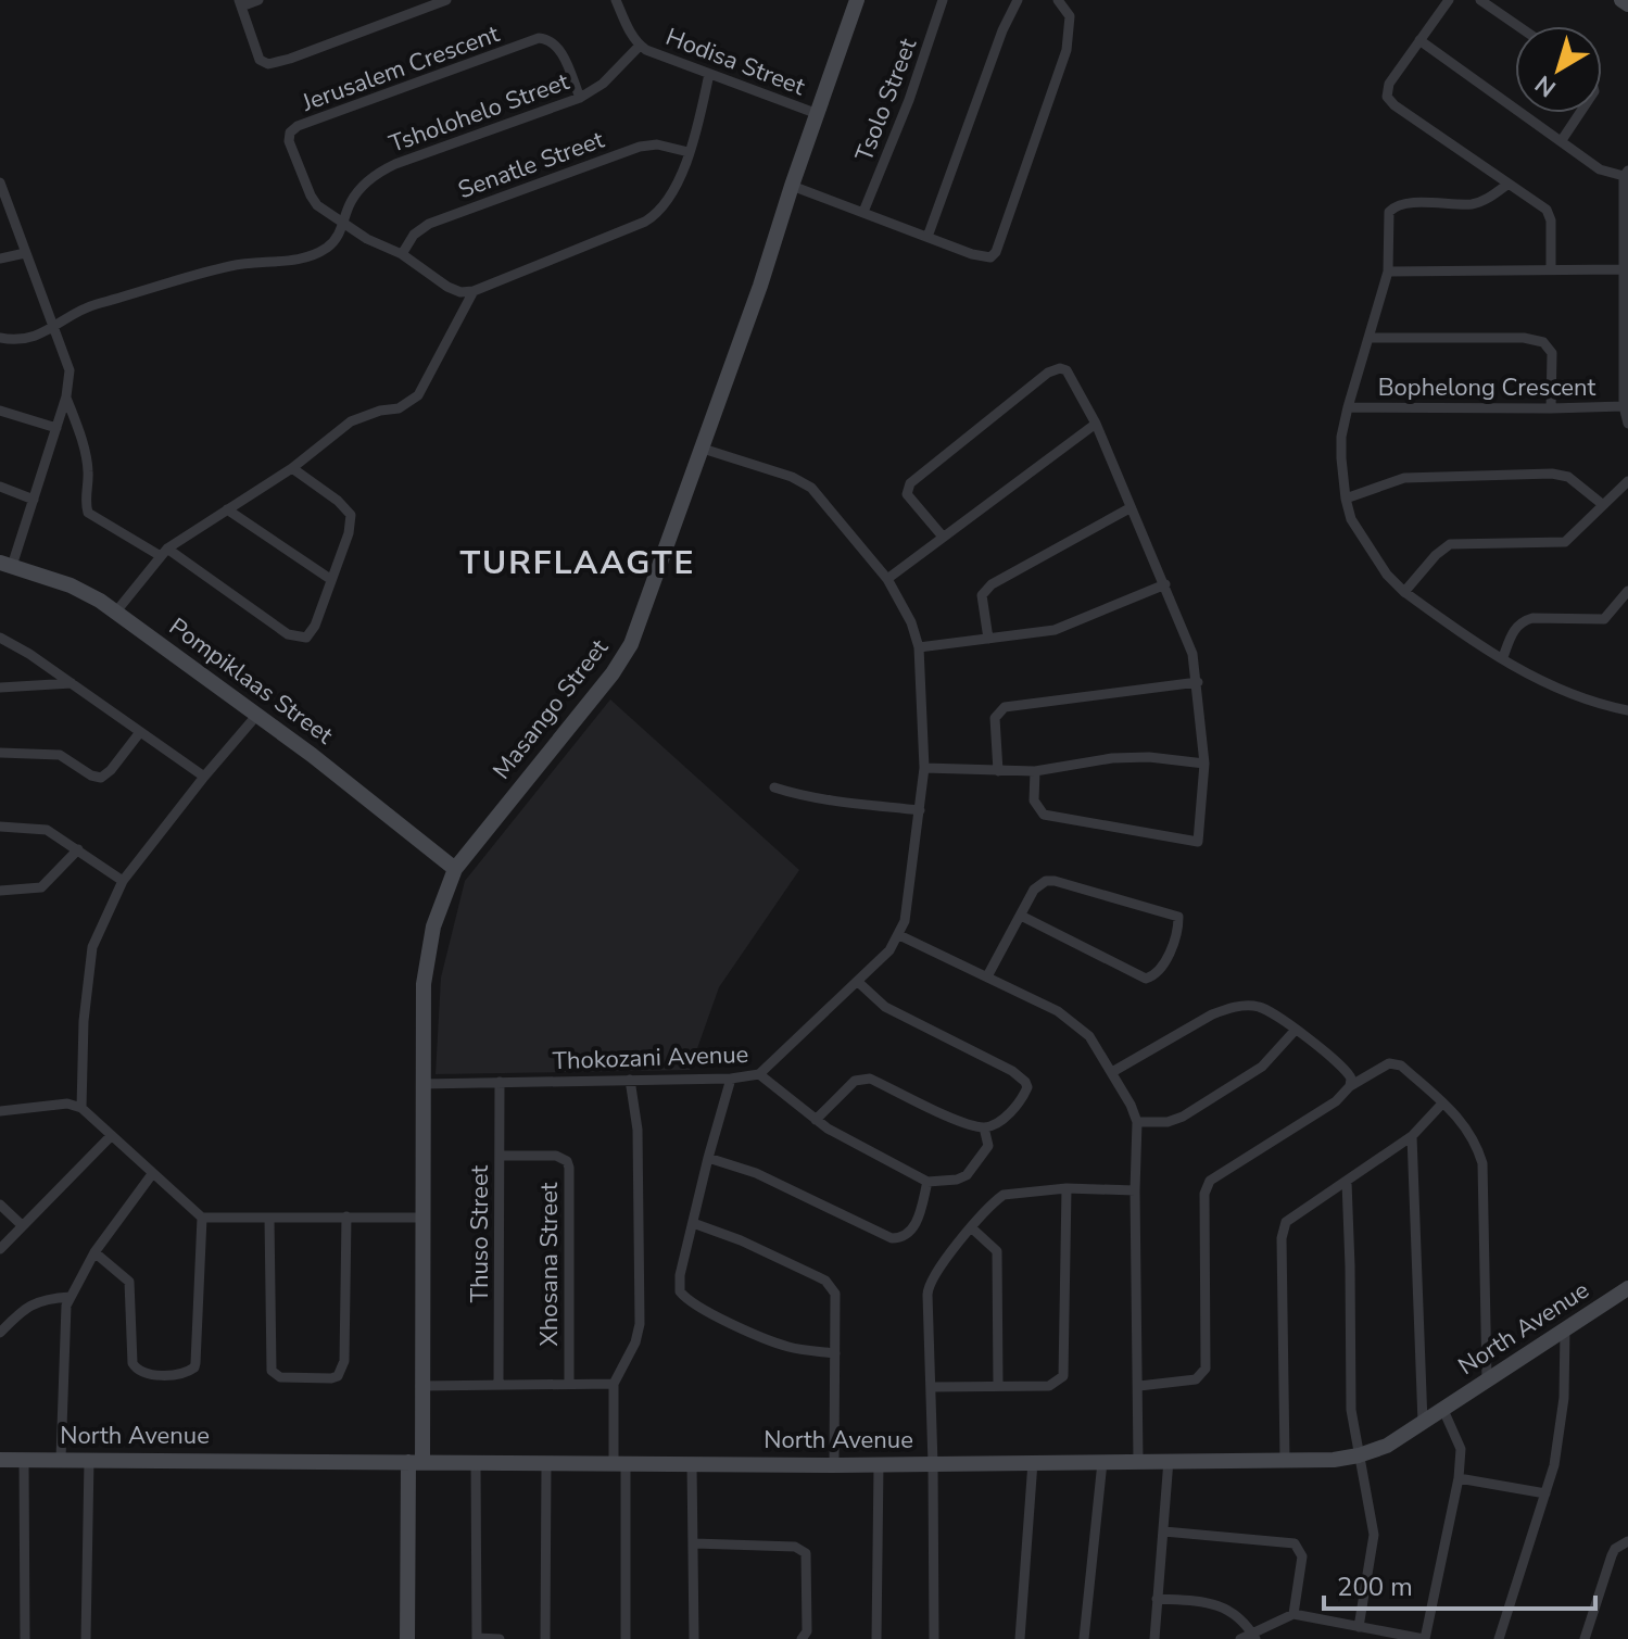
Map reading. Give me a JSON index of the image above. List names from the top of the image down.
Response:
{
  "streets": {
    "street": [
      "Hodisa Street",
      "Jerusalem Crescent",
      "Tsolo Street",
      "Tsholohelo Street",
      "Senatle Street",
      "Bophelong Crescent",
      "Pompiklaas Street",
      "Masango Street",
      "Thokozani Avenue",
      "Thuso Street",
      "Xhosana Street",
      "North Avenue"
    ]
  },
  "crossings": [
    ["Hodisa Street", "Tsholohelo Street"],
    ["Hodisa Street", "Masango Street"],
    ["Jerusalem Crescent", "Tsholohelo Street"],
    ["Jerusalem Crescent", "Senatle Street"],
    ["Pompiklaas Street", "Masango Street"],
    ["Masango Street", "Thokozani Avenue"],
    ["Masango Street", "North Avenue"],
    ["Thokozani Avenue", "Thuso Street"],
    ["Thuso Street", "Xhosana Street"]
  ],
  "districts": ["TURFLAAGTE"],
  "scale_bar": "200 m",
  "north": "bottom left"
}
